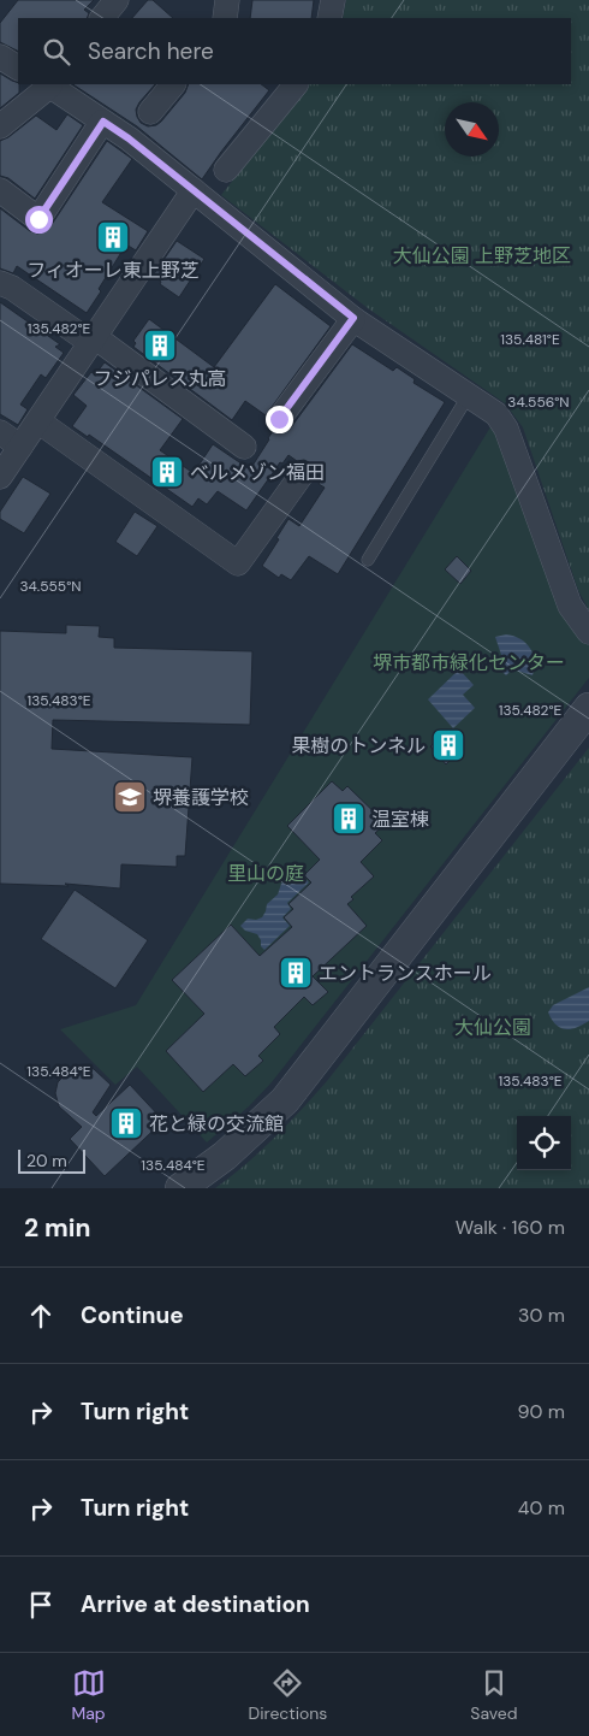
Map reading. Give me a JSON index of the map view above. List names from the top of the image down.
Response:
{
  "parks": [
    "大仙公園 上野芝地区",
    "堺市都市緑化センター",
    "里山の庭",
    "大仙公園"
  ],
  "places": {
    "building": [
      "フィオーレ東上野芝",
      "フジパレス丸高",
      "ベルメゾン福田",
      "果樹のトンネル",
      "温室棟",
      "エントランスホール",
      "花と緑の交流館"
    ],
    "school or university": ["堺養護学校"]
  },
  "scale_bar": "20 m",
  "north": "bottom right",
  "page": {
    "search": "Search here",
    "scale": "20 m",
    "heading": ["2 min", "Walk · 160 m"],
    "list": [
      ["Continue", "30 m"],
      ["Turn right", "90 m"],
      ["Turn right", "40 m"],
      "Arrive at destination"
    ],
    "nav": ["Map", "Directions", "Saved"]
  },
  "coordinates": [
    "135.482°E",
    "135.481°E",
    "34.556°N",
    "34.555°N",
    "135.483°E",
    "135.484°E"
  ]
}
